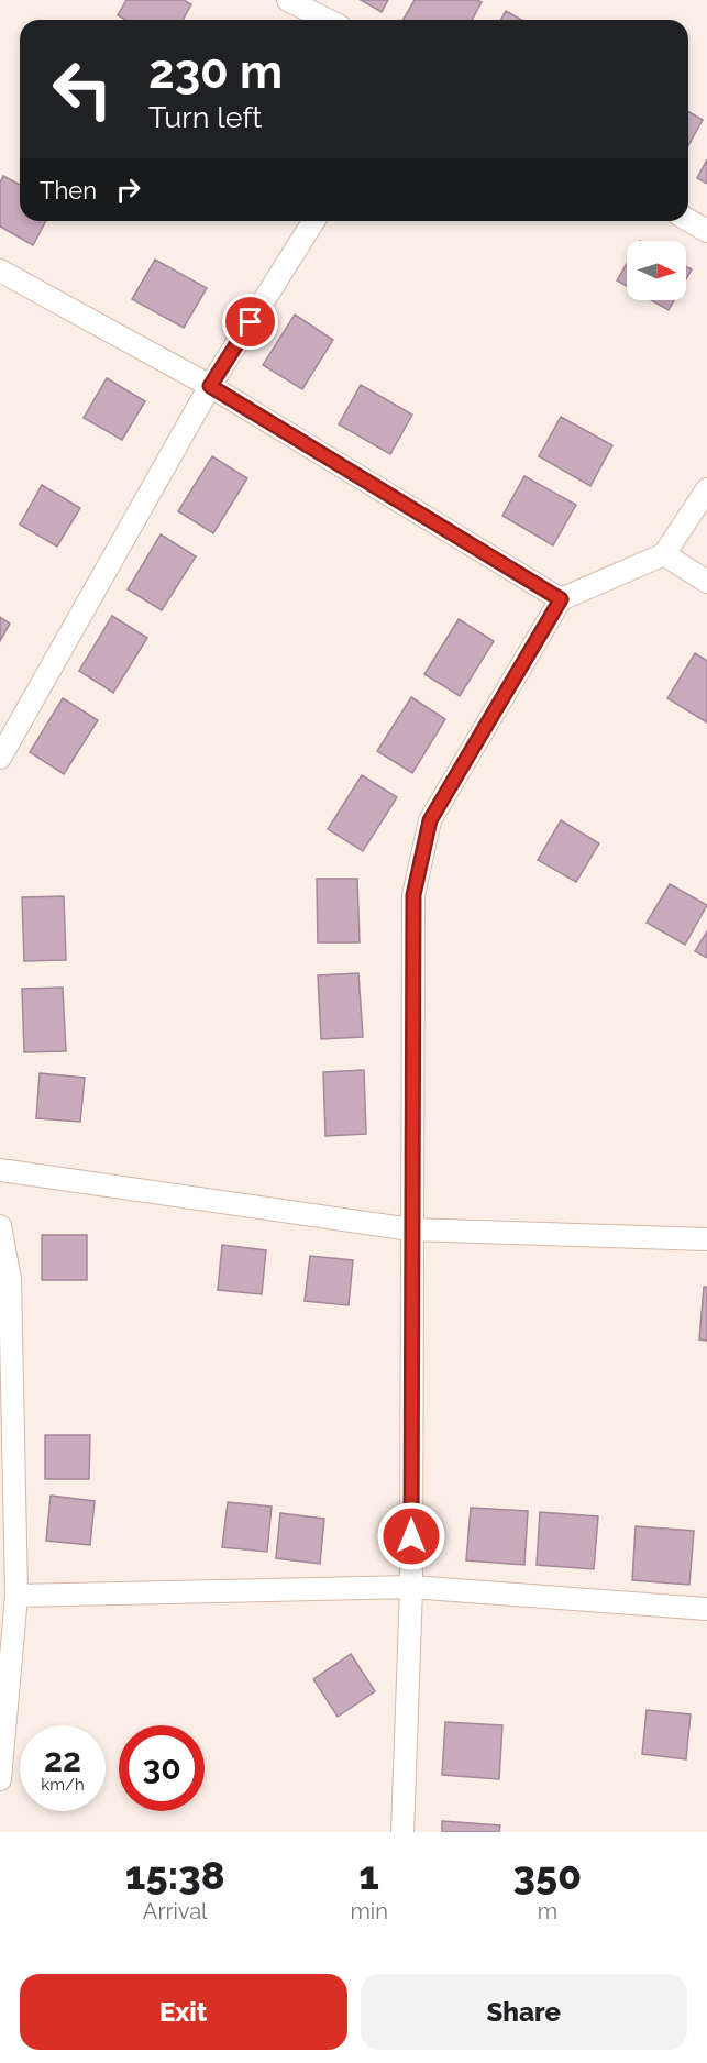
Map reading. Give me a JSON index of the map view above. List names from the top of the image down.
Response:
{
  "north": "right",
  "page": {
    "turn": ["230 m", "Turn left"],
    "then": "Then",
    "speed": "22 km/h",
    "limit": "30",
    "eta": [
      "15:38",
      "Arrival",
      "1",
      "min",
      "350",
      "m"
    ],
    "buttons": ["Exit", "Share"]
  }
}
